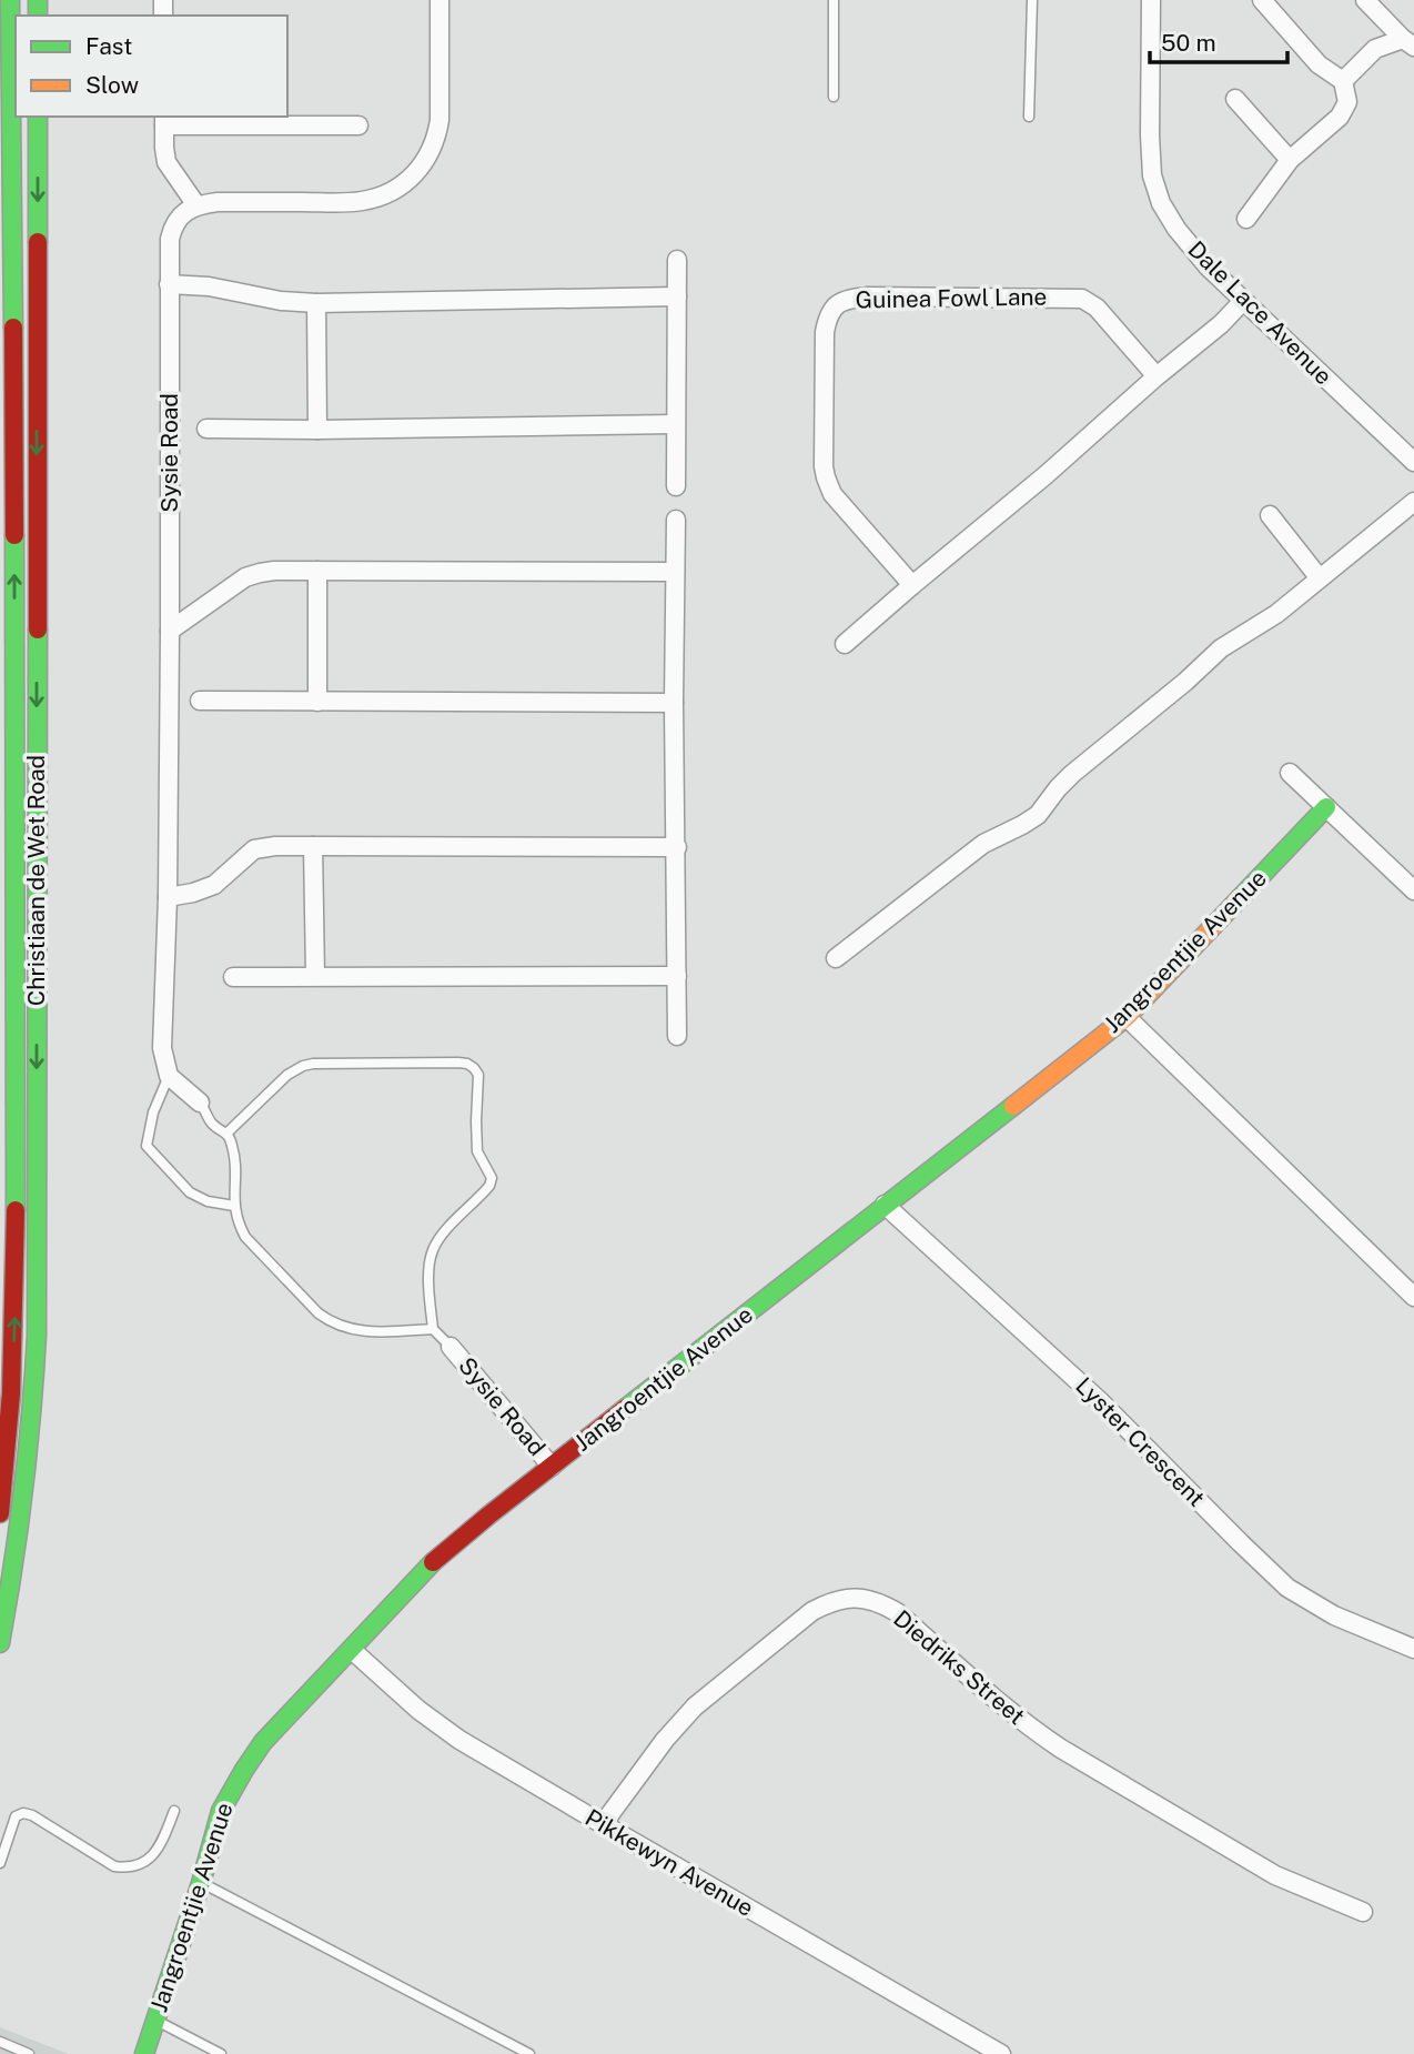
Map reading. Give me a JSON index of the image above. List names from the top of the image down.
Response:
{
  "streets": {
    "main road": ["Christiaan de Wet Road", "Jangroentjie Avenue"],
    "street": [
      "Guinea Fowl Lane",
      "Dale Lace Avenue",
      "Sysie Road",
      "Lyster Crescent",
      "Diedriks Street",
      "Pikkewyn Avenue"
    ]
  },
  "crossings": [
    ["Sysie Road", "Jangroentjie Avenue"],
    ["Jangroentjie Avenue", "Lyster Crescent"],
    ["Jangroentjie Avenue", "Pikkewyn Avenue"],
    ["Diedriks Street", "Pikkewyn Avenue"]
  ],
  "legend": ["Fast", "Slow"],
  "scale_bar": "50 m"
}
